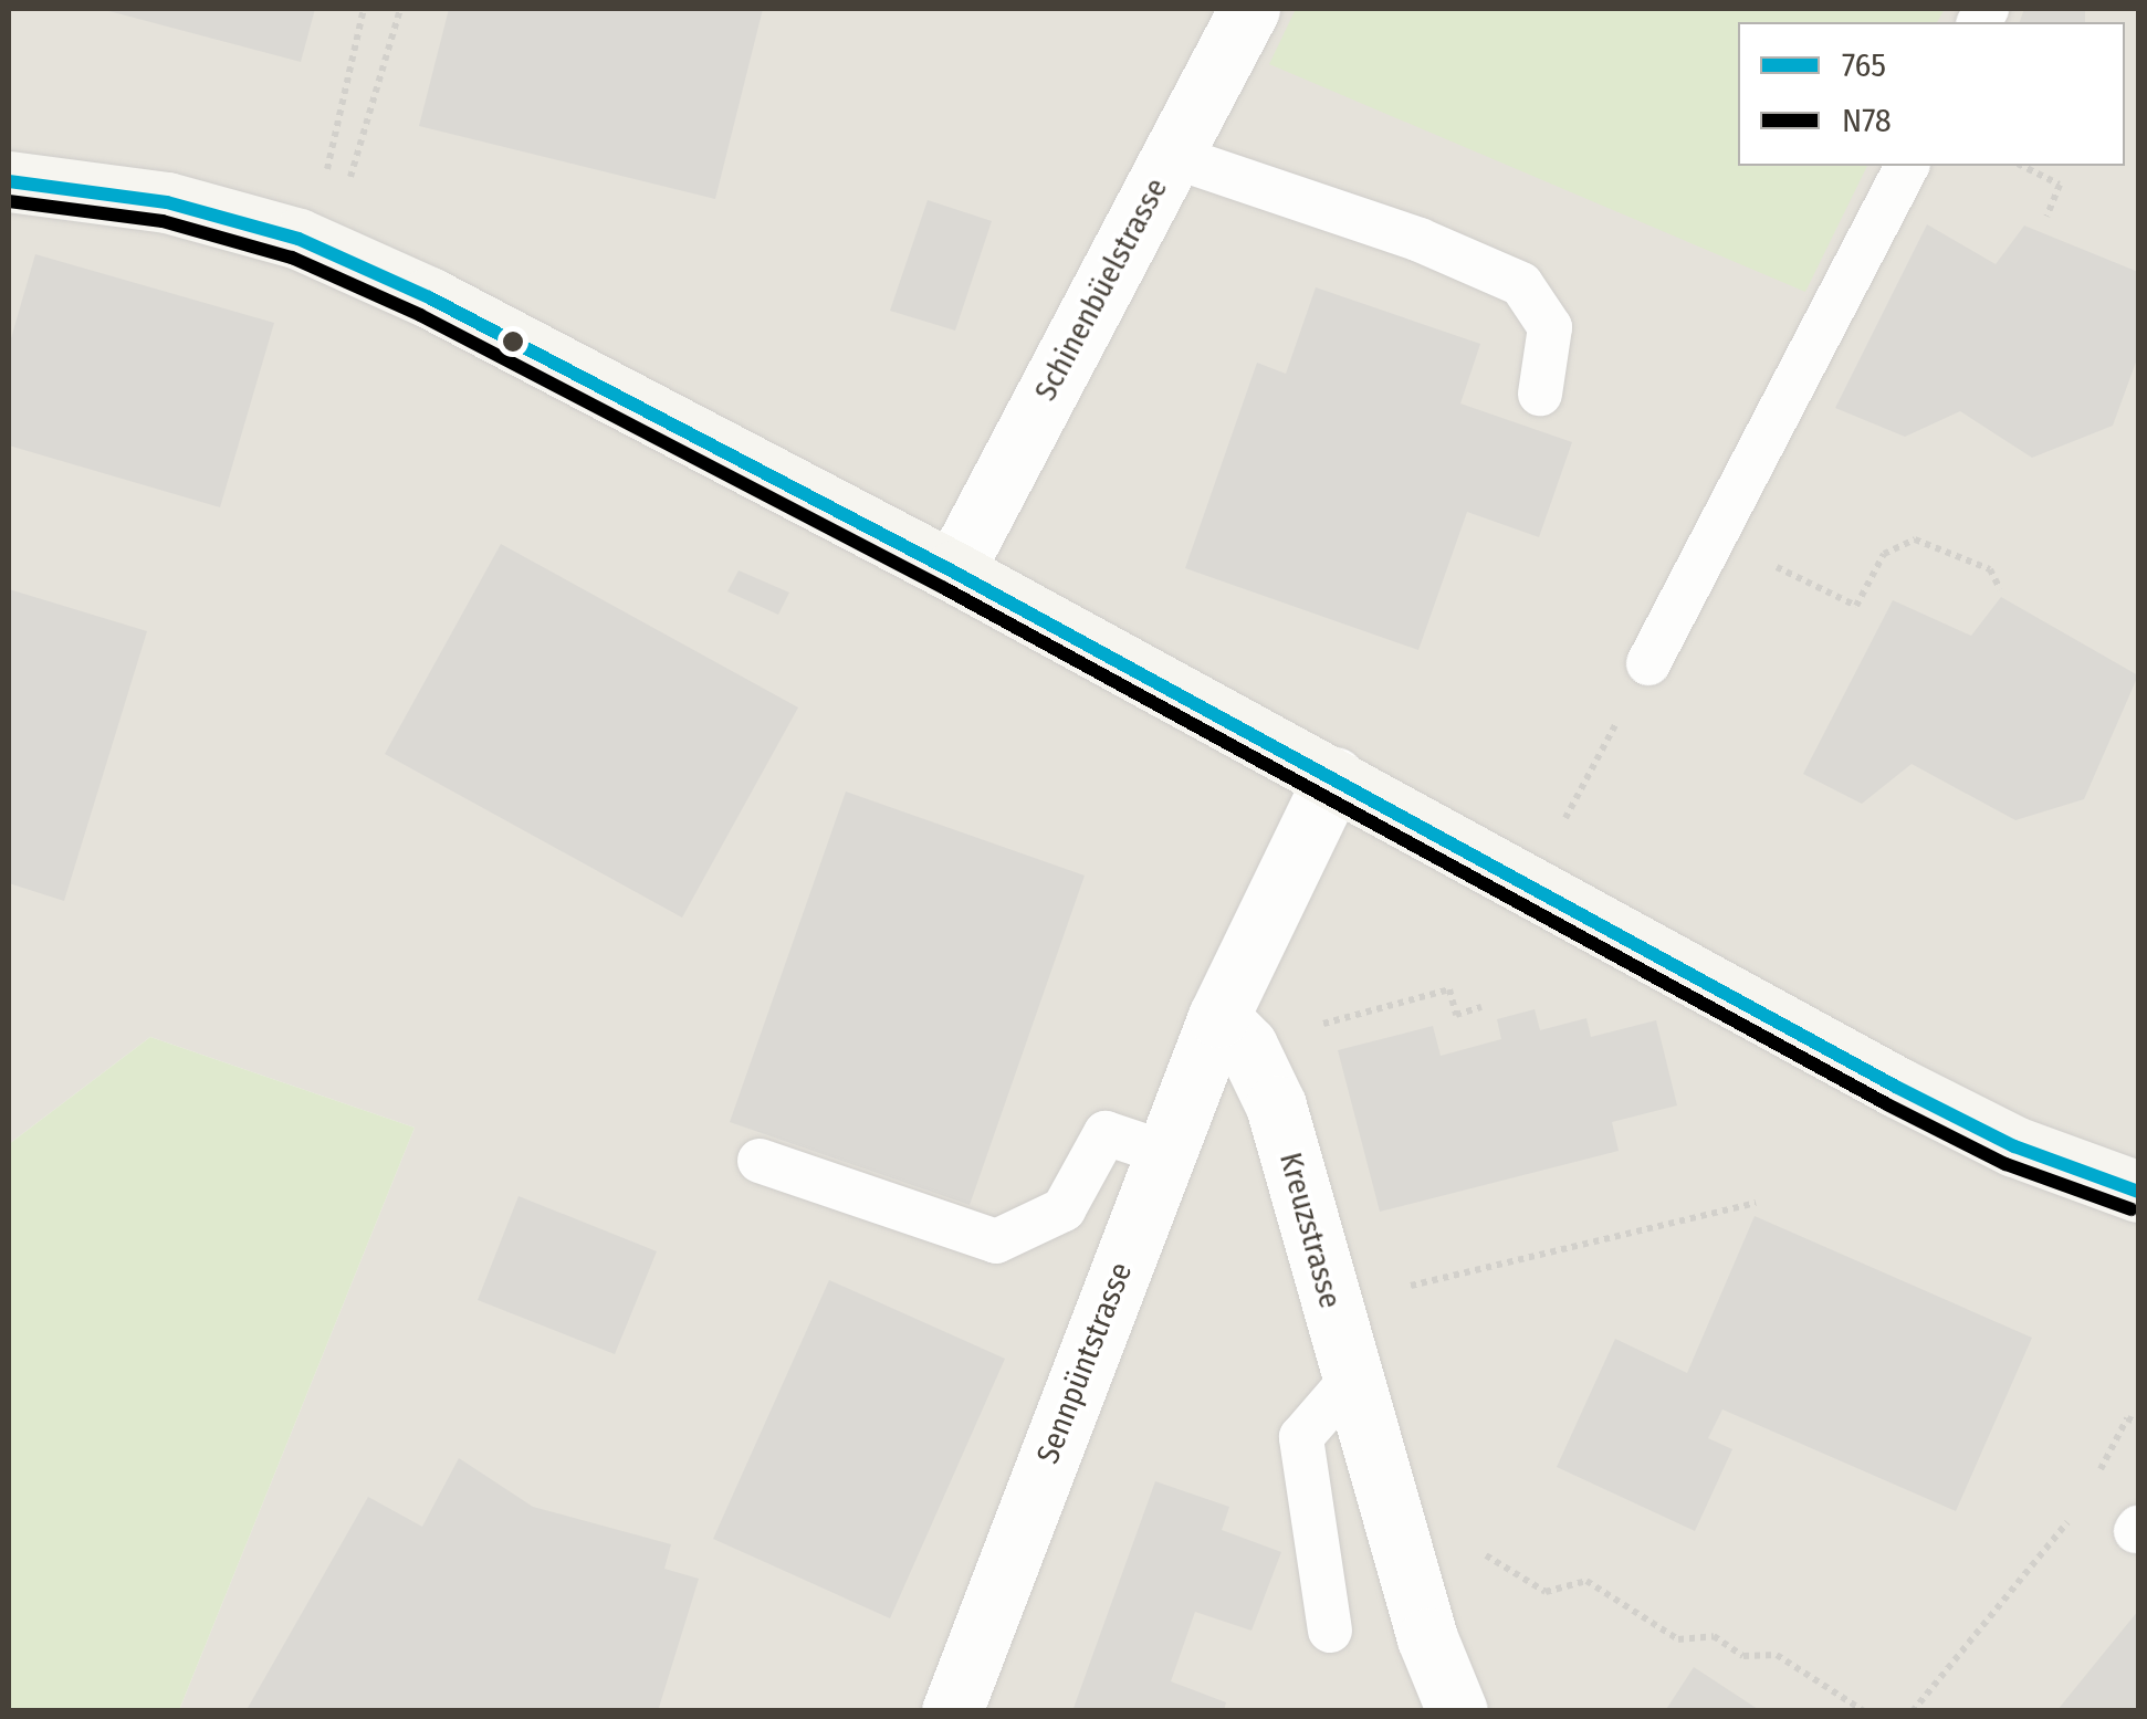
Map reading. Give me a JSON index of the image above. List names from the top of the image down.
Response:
{
  "streets": {
    "street": ["Schinenbüelstrasse", "Kreuzstrasse", "Sennpüntstrasse"]
  },
  "crossings": [
    ["Kreuzstrasse", "Sennpüntstrasse"]
  ],
  "lines": ["transit line 765", "transit line N78"],
  "legend": ["765", "N78"]
}
